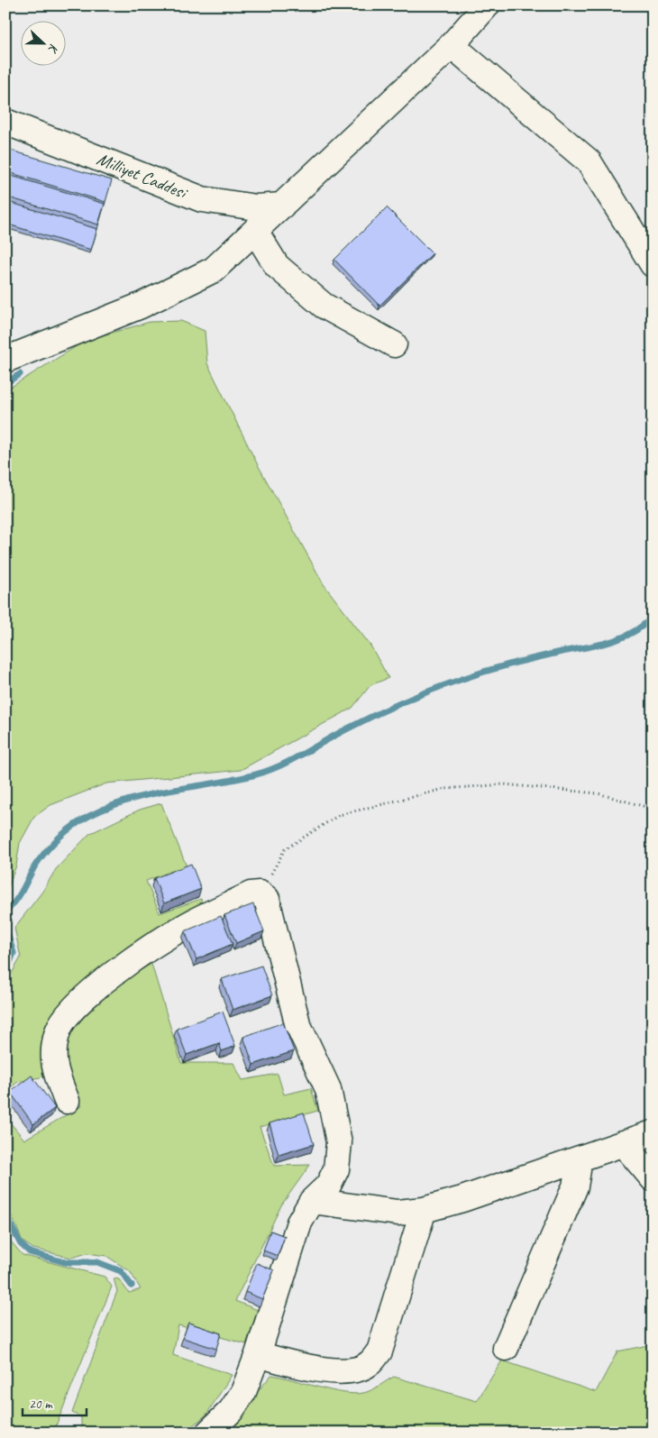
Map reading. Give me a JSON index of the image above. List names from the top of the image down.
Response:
{
  "streets": {
    "street": ["Milliyet Caddesi"]
  },
  "scale_bar": "20 m",
  "north": "right"
}
